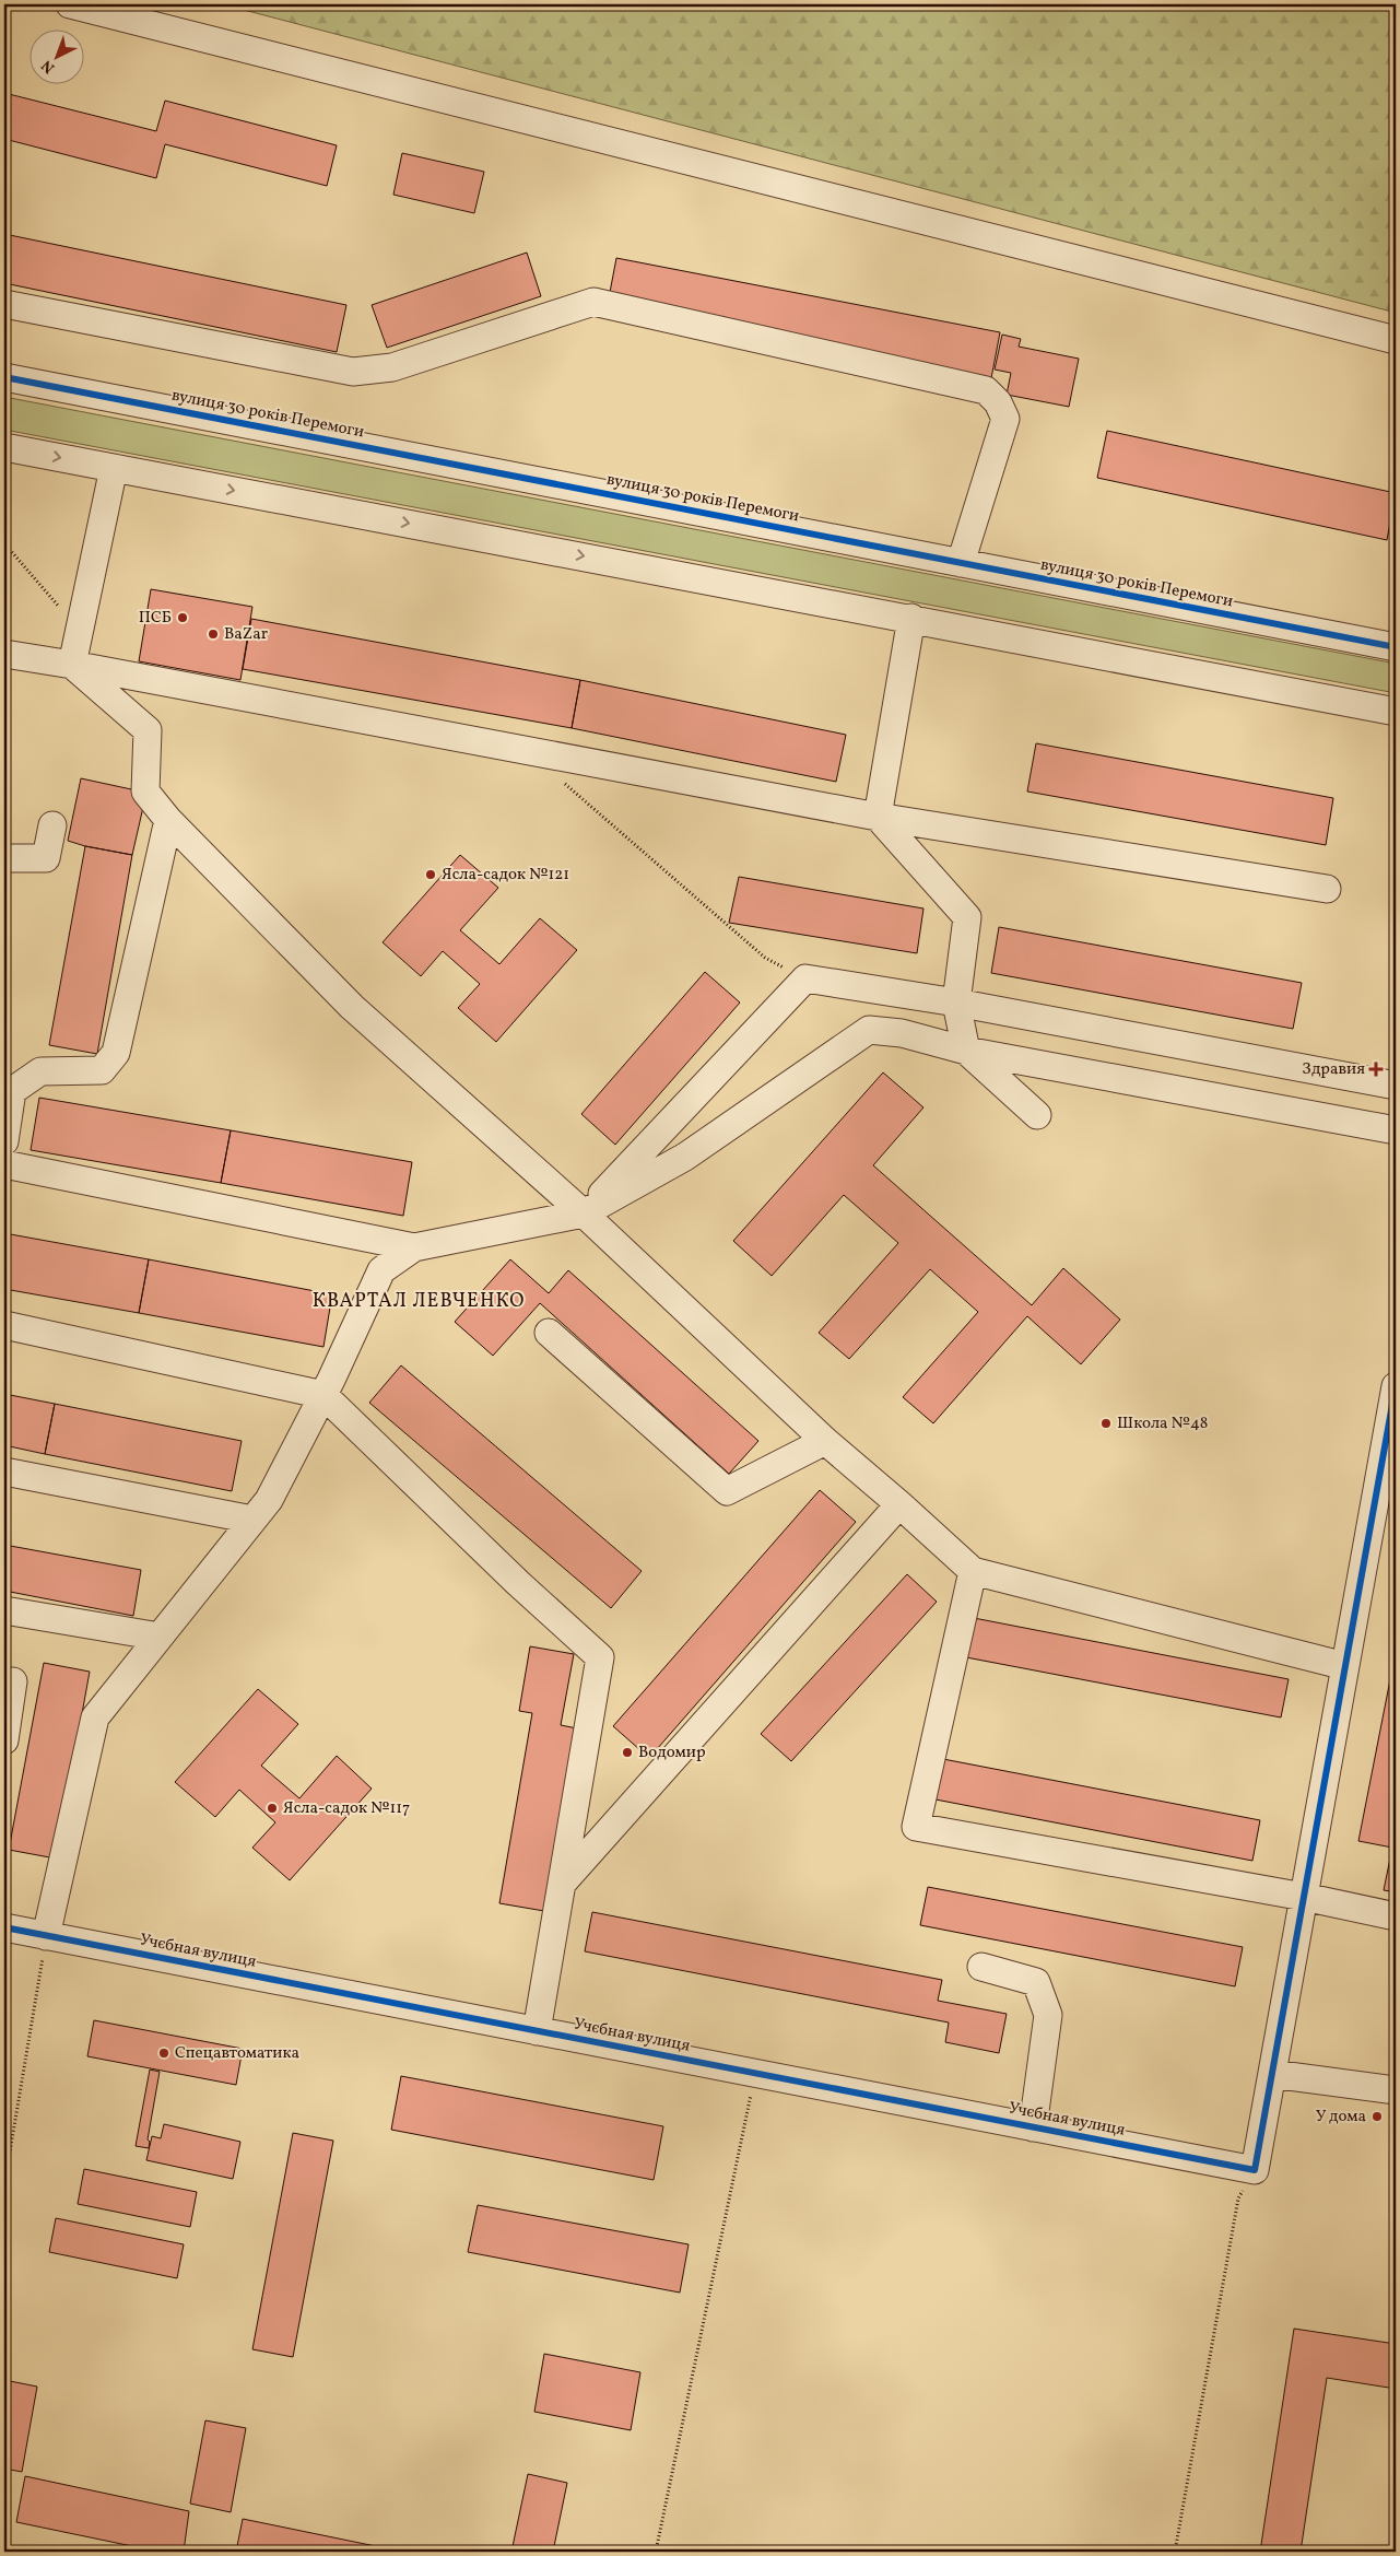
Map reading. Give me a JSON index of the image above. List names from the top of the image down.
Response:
{
  "streets": {
    "street": ["вулиця 30 років Перемоги", "Учєбная вулиця"]
  },
  "districts": ["КВАРТАЛ ЛЕВЧЕНКО"],
  "places": {
    "other": [
      "ПСБ",
      "BaZar",
      "Ясла-садок №121",
      "Школа №48",
      "Водомир",
      "Ясла-садок №117",
      "Спецавтоматика",
      "У дома"
    ],
    "health": ["Здравия"]
  },
  "north": "bottom left"
}
